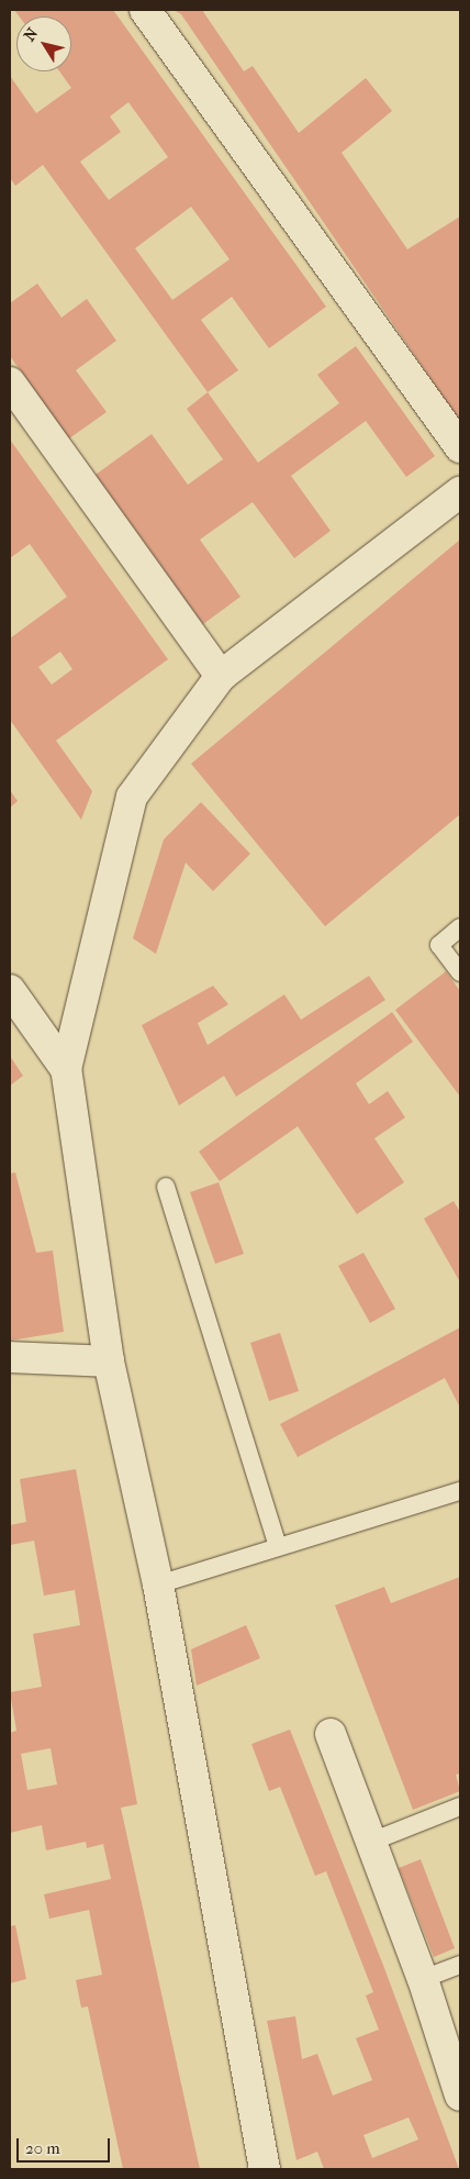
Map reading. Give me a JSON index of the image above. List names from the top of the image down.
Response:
{
  "scale_bar": "20 m",
  "north": "top left"
}
